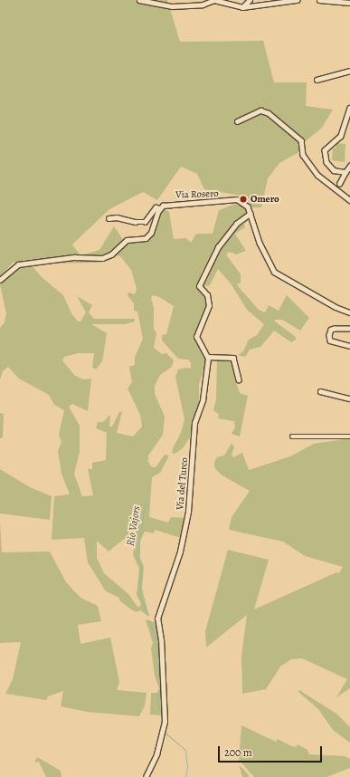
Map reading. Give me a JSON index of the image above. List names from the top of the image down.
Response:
{
  "streets": {
    "street": ["Via Rosero", "Via del Turco"]
  },
  "water": ["Rio Vajors"],
  "places": ["Omero"],
  "scale_bar": "200 m"
}
